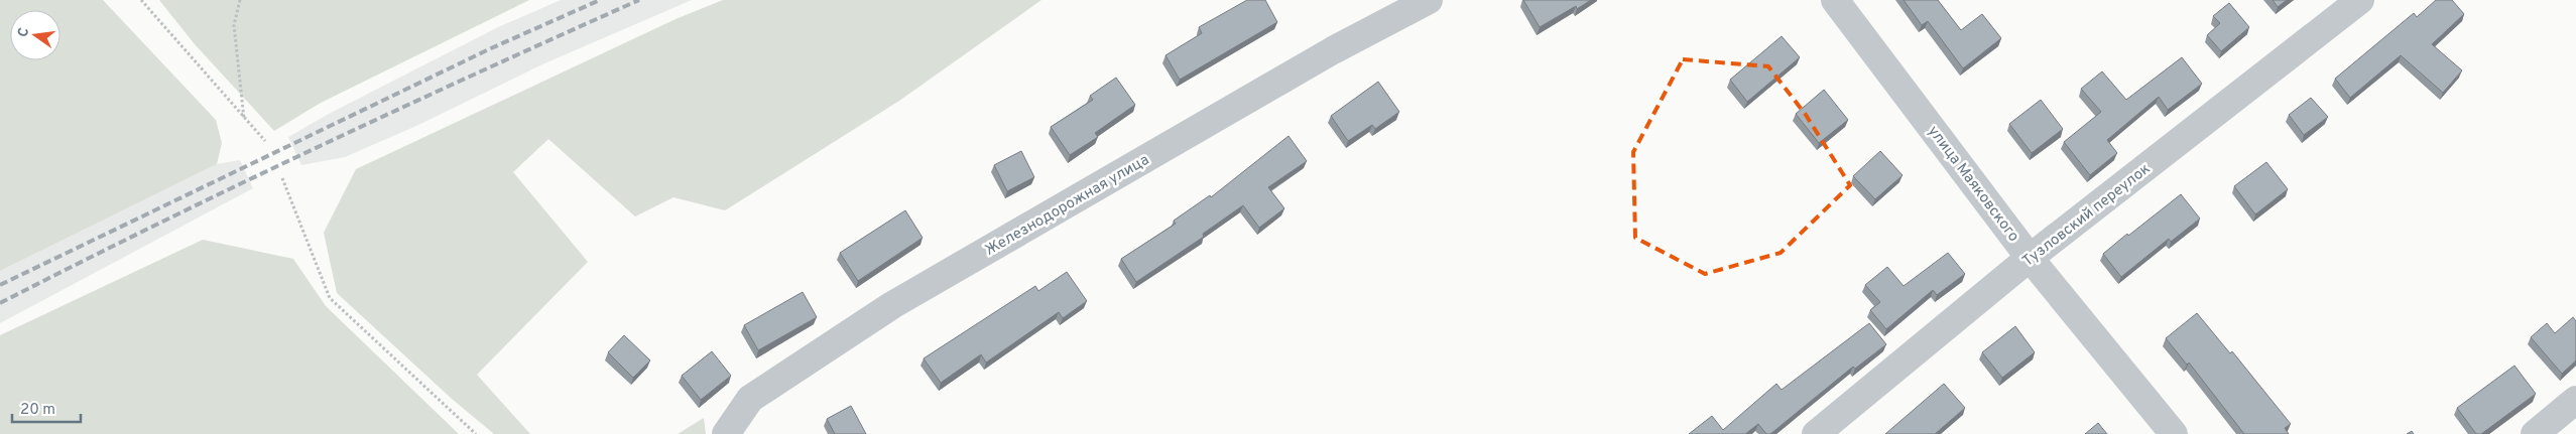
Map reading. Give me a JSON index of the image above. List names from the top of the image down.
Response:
{
  "streets": {
    "street": ["улица Маяковского", "Железнодорожная улица", "Тузловский переулок"]
  },
  "crossings": [
    ["улица Маяковского", "Тузловский переулок"]
  ],
  "scale_bar": "20 m",
  "north": "left"
}
